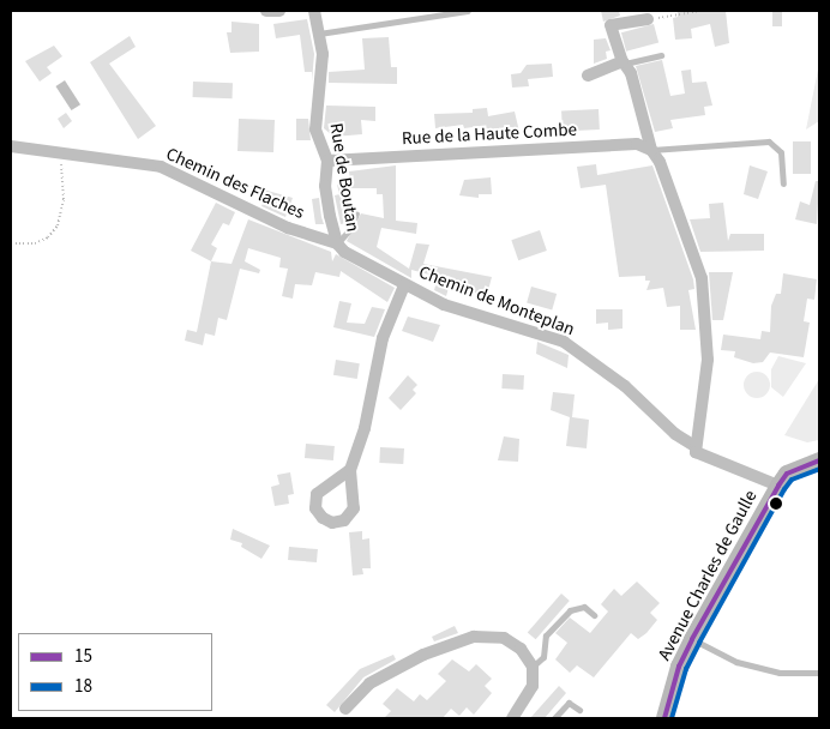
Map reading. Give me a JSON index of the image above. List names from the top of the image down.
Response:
{
  "streets": {
    "street": [
      "Rue de la Haute Combe",
      "Rue de Boutan",
      "Chemin des Flaches",
      "Chemin de Monteplan",
      "Avenue Charles de Gaulle"
    ]
  },
  "crossings": [
    ["Rue de la Haute Combe", "Rue de Boutan"],
    ["Rue de Boutan", "Chemin des Flaches"],
    ["Rue de Boutan", "Chemin de Monteplan"],
    ["Chemin des Flaches", "Chemin de Monteplan"],
    ["Chemin de Monteplan", "Avenue Charles de Gaulle"]
  ],
  "lines": ["transit line 15", "transit line 18"],
  "legend": ["15", "18"]
}
